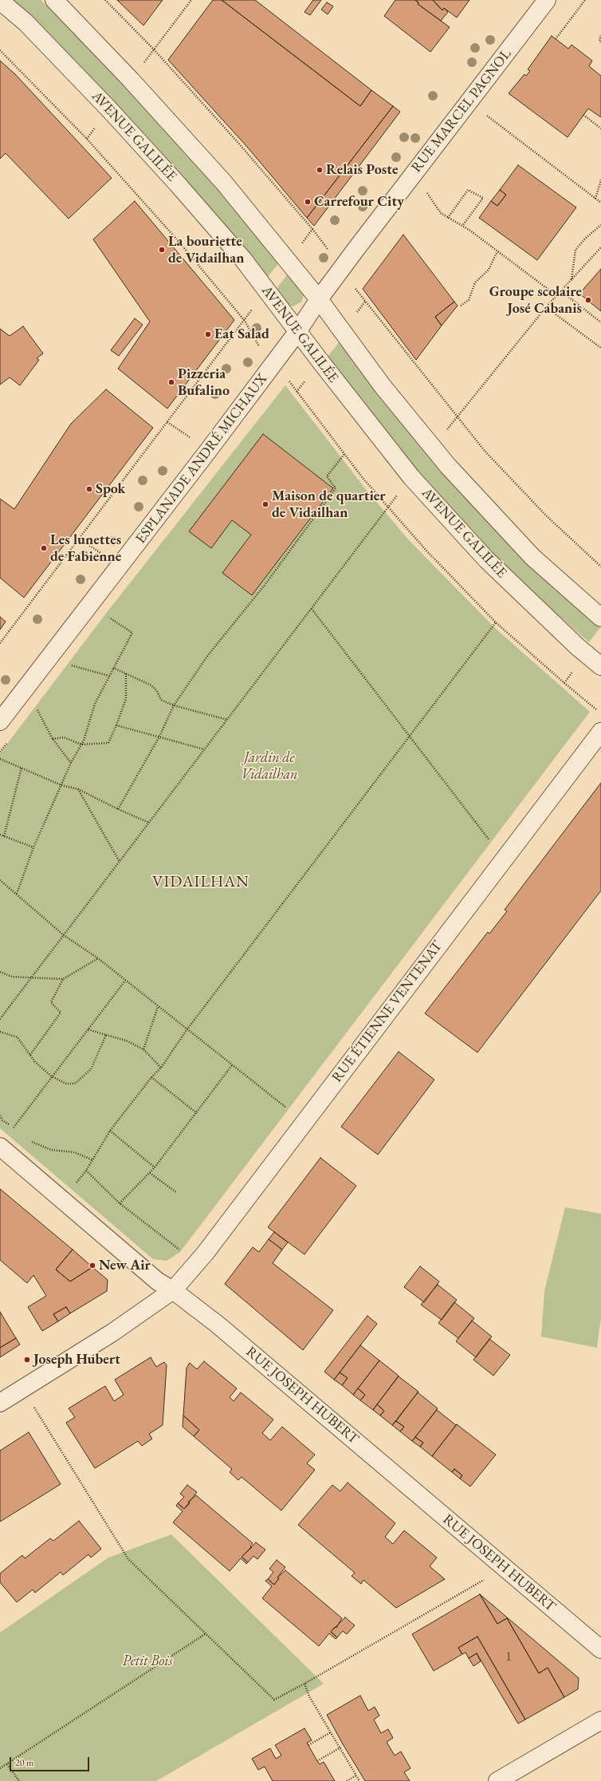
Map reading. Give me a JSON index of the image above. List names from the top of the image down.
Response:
{
  "streets": {
    "street": [
      "RUE MARCEL PAGNOL",
      "AVENUE GALILÉE",
      "ESPLANADE ANDRÉ MICHAUX",
      "RUE ÉTIENNE VENTENAT",
      "RUE JOSEPH HUBERT"
    ]
  },
  "crossings": [
    ["RUE MARCEL PAGNOL", "ESPLANADE ANDRÉ MICHAUX"],
    ["AVENUE GALILÉE", "ESPLANADE ANDRÉ MICHAUX"],
    ["RUE ÉTIENNE VENTENAT", "RUE JOSEPH HUBERT"]
  ],
  "districts": ["VIDAILHAN"],
  "parks": ["Jardin de Vidailhan", "Petit Bois"],
  "places": [
    "Relais Poste",
    "Carrefour City",
    "La bouriette de Vidailhan",
    "Groupe scolaire José Cabanis",
    "Eat Salad",
    "Pizzeria Bufalino",
    "Spok",
    "Maison de quartier de Vidailhan",
    "Les lunettes de Fabienne",
    "New Air",
    "Joseph Hubert"
  ],
  "house_numbers": ["1"],
  "scale_bar": "20 m"
}
